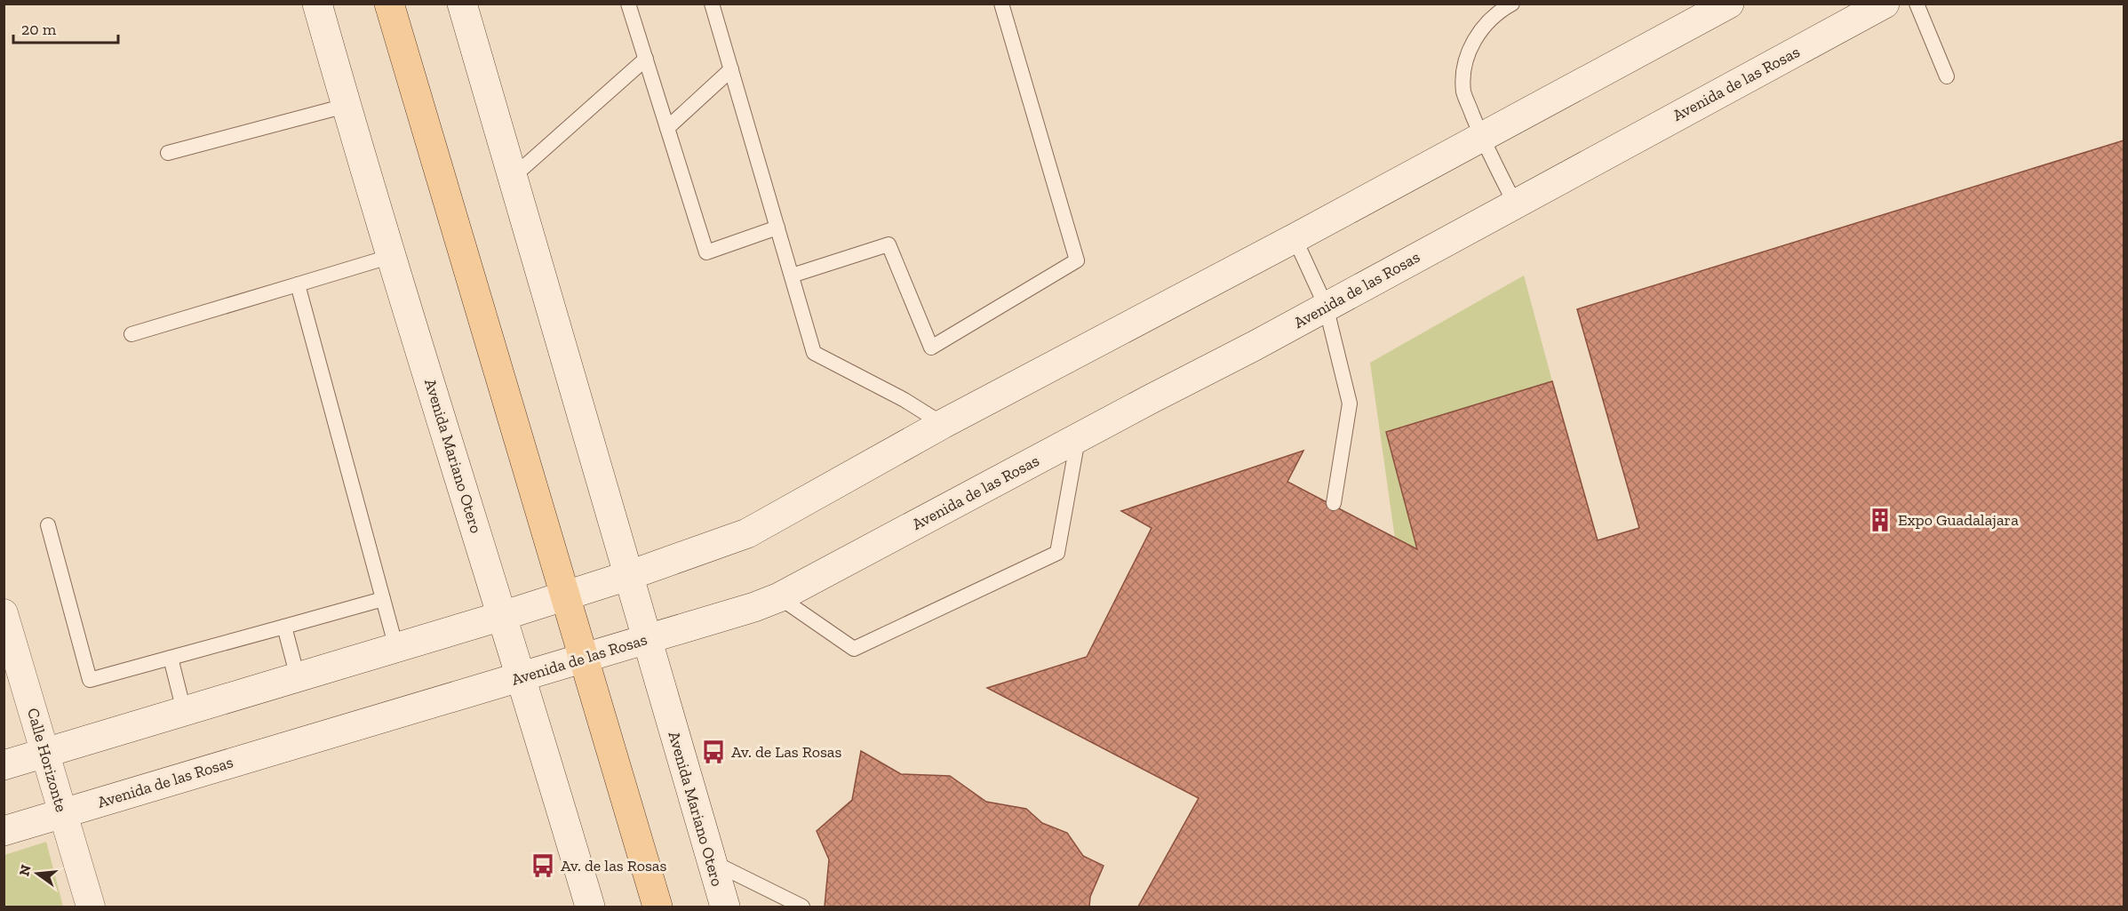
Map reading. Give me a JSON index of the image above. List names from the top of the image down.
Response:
{
  "streets": {
    "street": ["Avenida de las Rosas", "Avenida Mariano Otero", "Calle Horizonte"]
  },
  "crossings": [
    ["Avenida de las Rosas", "Avenida Mariano Otero"],
    ["Avenida de las Rosas", "Calle Horizonte"]
  ],
  "places": {
    "building": ["Expo Guadalajara"],
    "bus stop": ["Av. de Las Rosas", "Av. de las Rosas"]
  },
  "scale_bar": "20 m",
  "north": "left"
}
